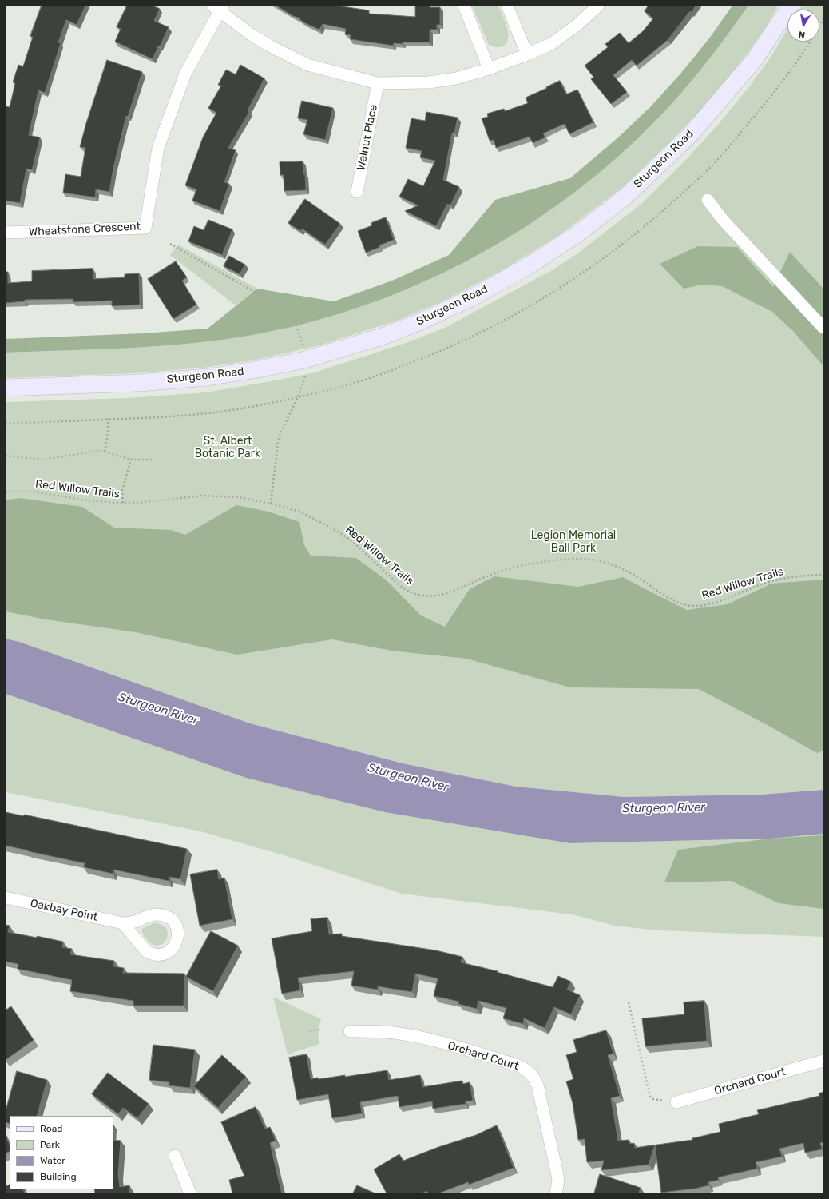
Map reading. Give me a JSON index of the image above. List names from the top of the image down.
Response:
{
  "streets": {
    "main road": ["Sturgeon Road"],
    "street": [
      "Walnut Place",
      "Wheatstone Crescent",
      "Oakbay Point",
      "Orchard Court"
    ],
    "path": ["Red Willow Trails"]
  },
  "water": ["Sturgeon River"],
  "parks": ["St. Albert Botanic Park", "Legion Memorial Ball Park"],
  "legend": [
    "Road",
    "Park",
    "Water",
    "Building"
  ],
  "north": "bottom"
}
